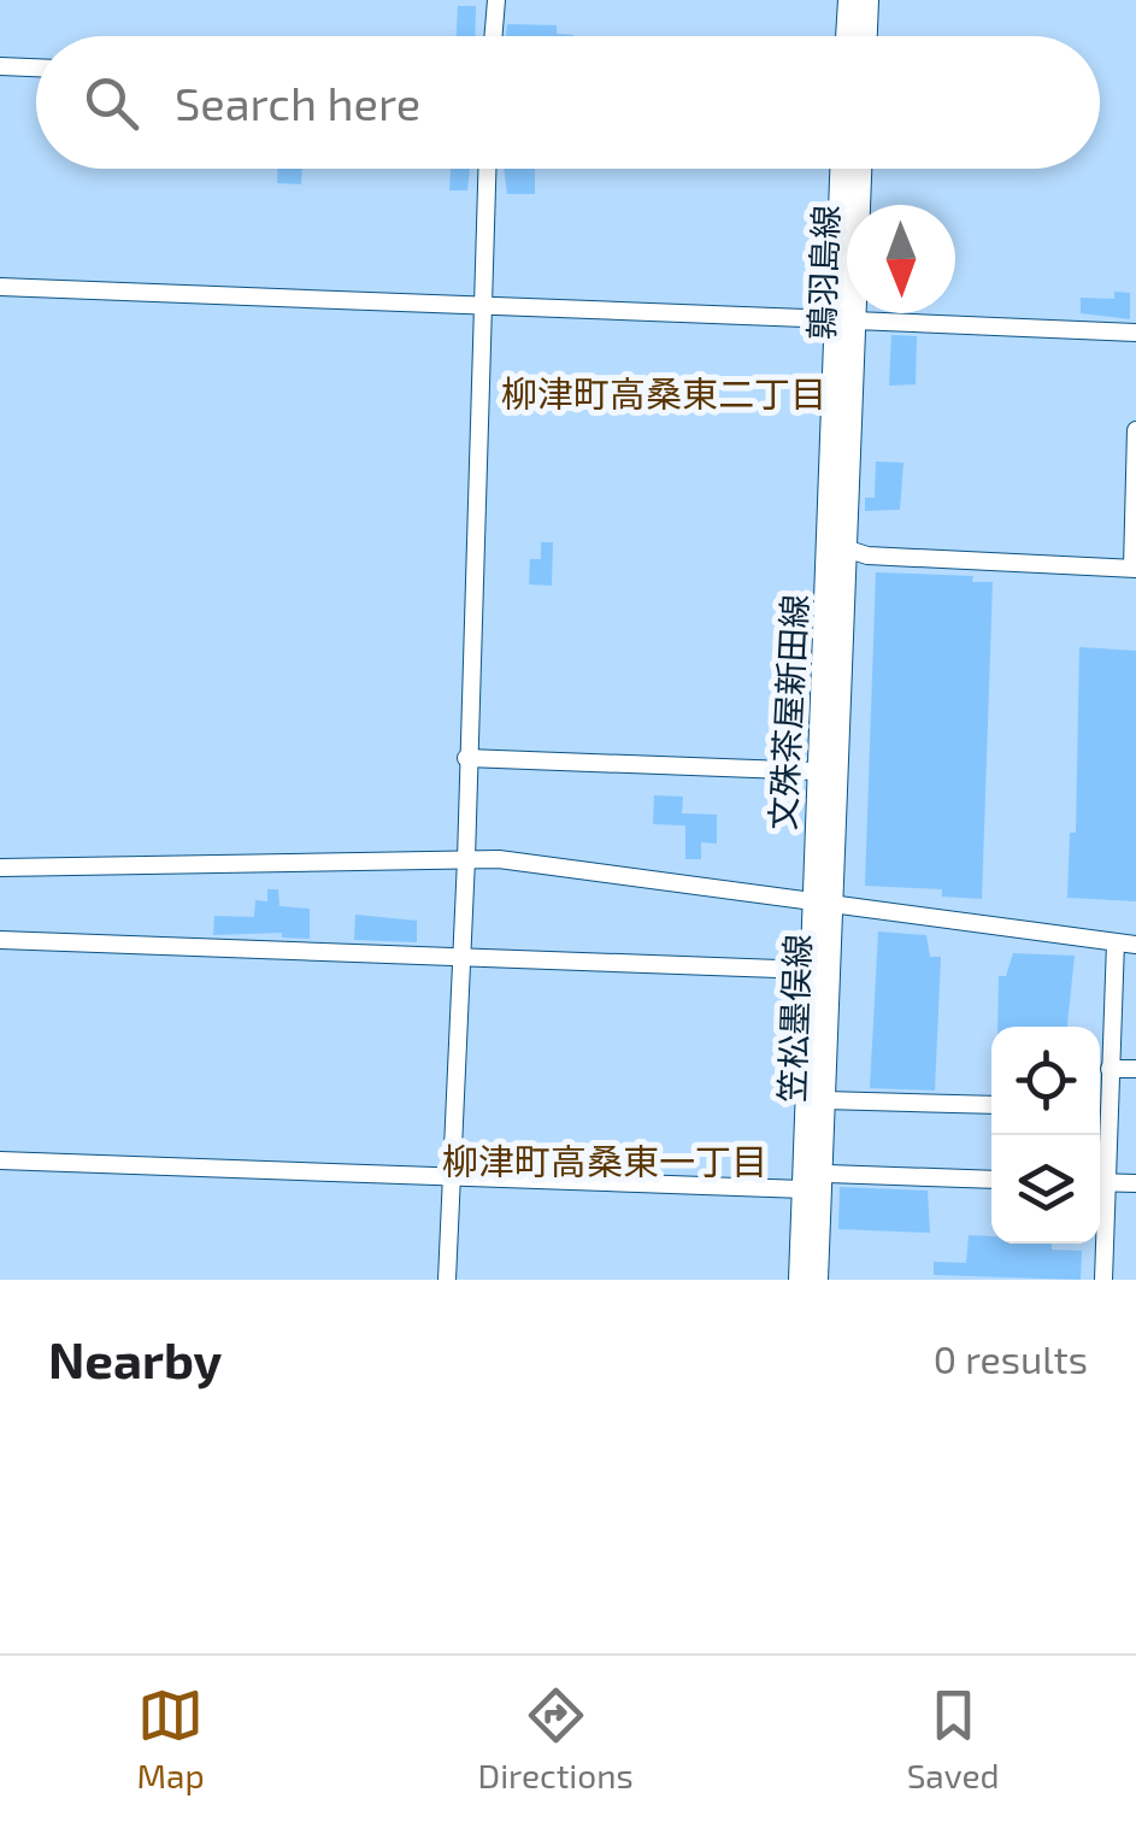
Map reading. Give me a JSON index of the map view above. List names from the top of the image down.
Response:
{
  "streets": {
    "main road": ["鶉羽島線", "文殊茶屋新田線", "笠松墨俣線"]
  },
  "crossings": [
    ["鶉羽島線", "文殊茶屋新田線"],
    ["鶉羽島線", "笠松墨俣線"],
    ["文殊茶屋新田線", "笠松墨俣線"]
  ],
  "districts": ["柳津町高桑東二丁目", "柳津町高桑東一丁目"],
  "north": "bottom",
  "page": {
    "search": "Search here",
    "heading": ["Nearby", "0 results"],
    "nav": ["Map", "Directions", "Saved"]
  }
}
